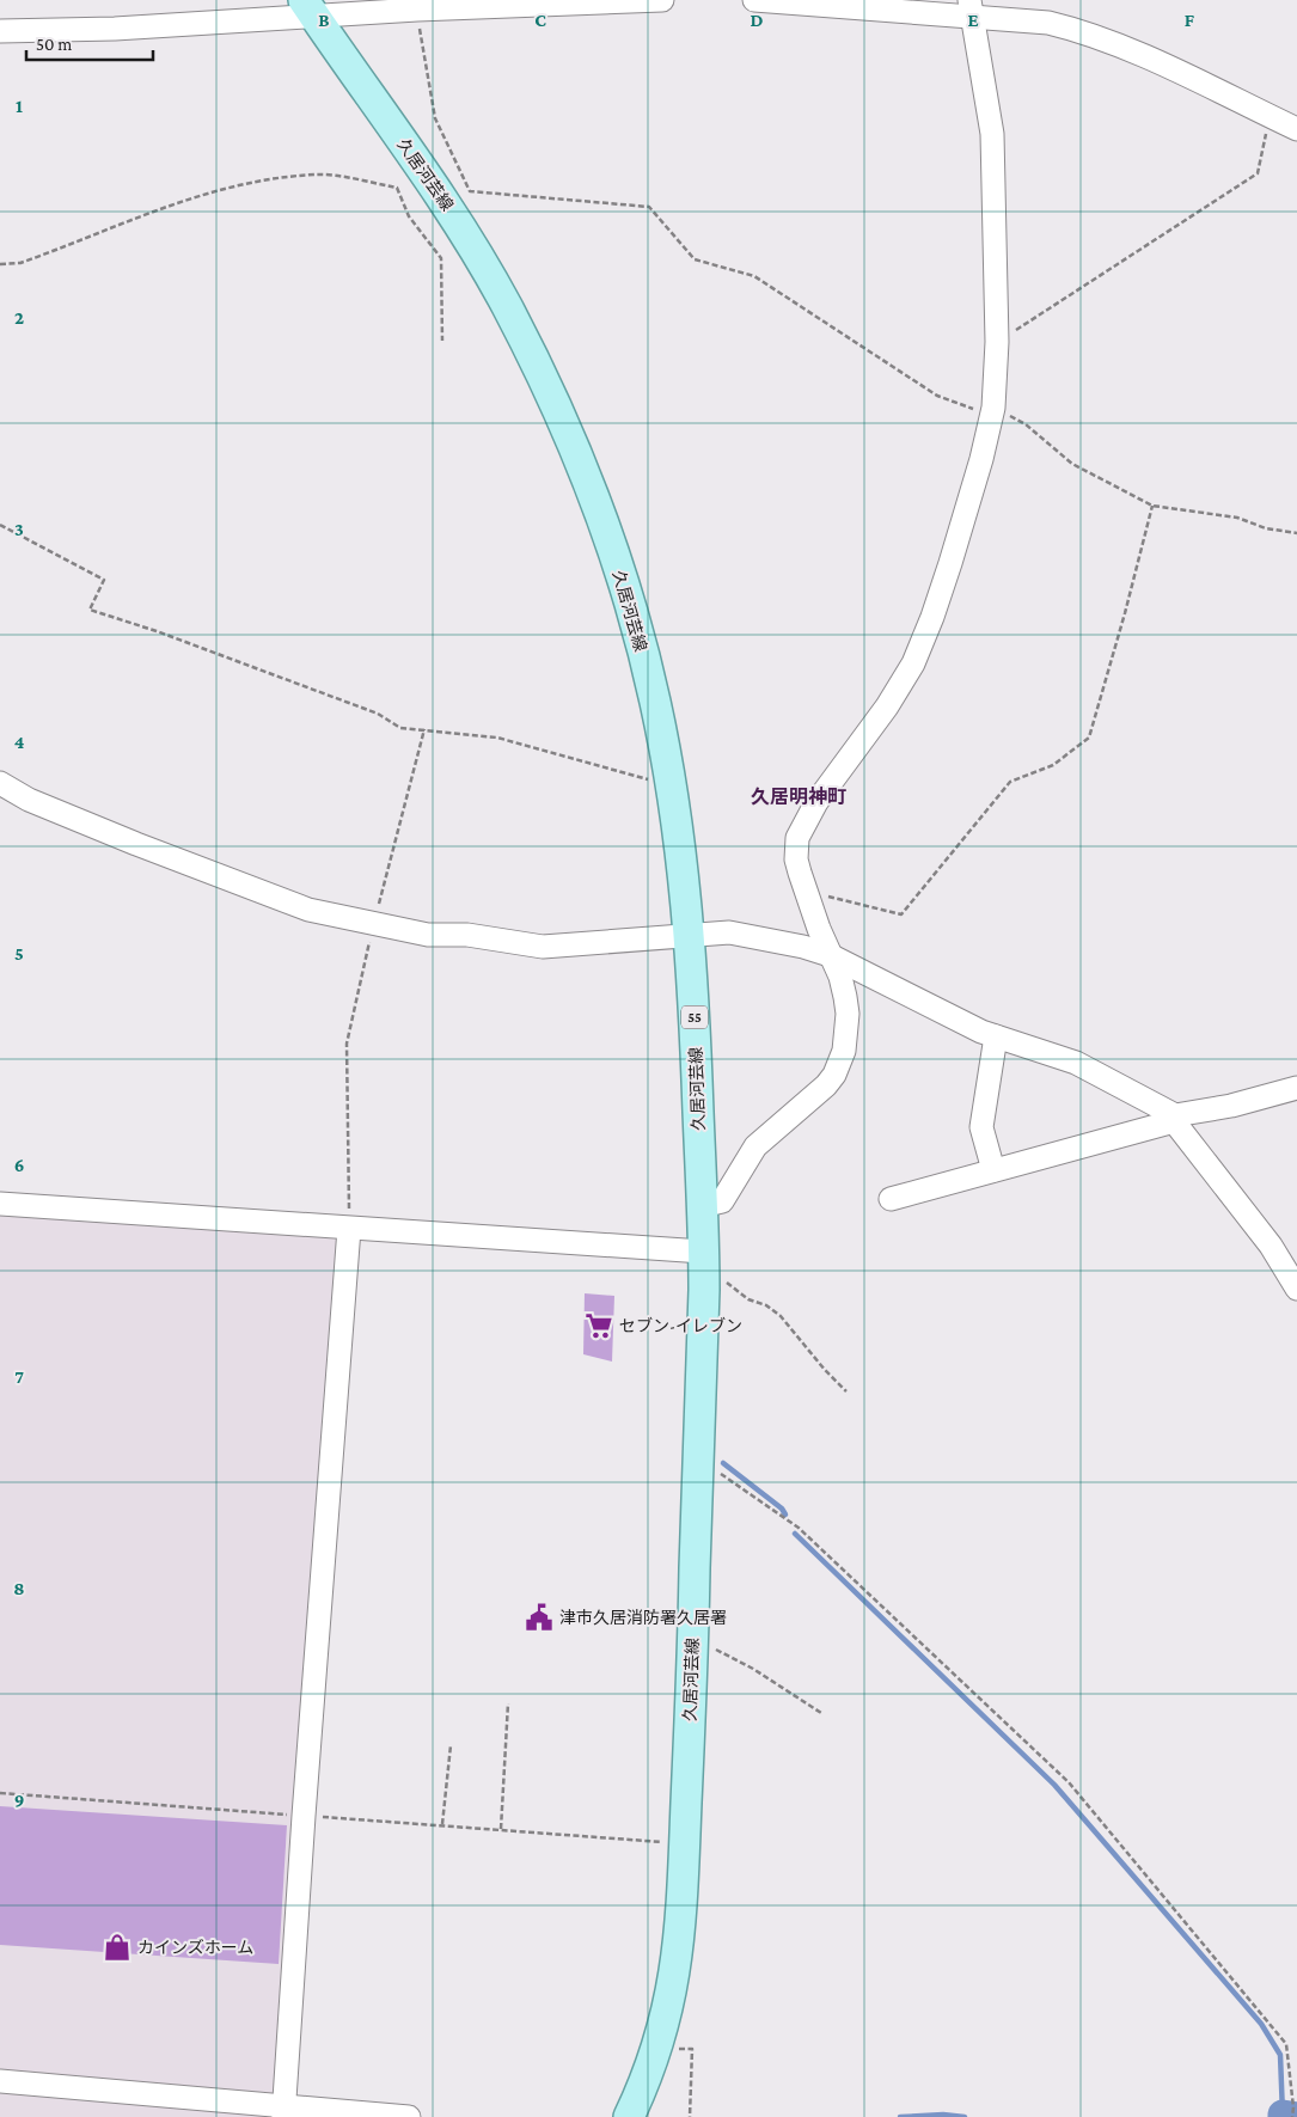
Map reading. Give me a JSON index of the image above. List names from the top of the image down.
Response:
{
  "streets": {
    "main road": ["久居河芸線", "55"]
  },
  "districts": ["久居明神町"],
  "places": {
    "supermarket": ["セブン-イレブン"],
    "public building": ["津市久居消防署久居署"],
    "shop": ["カインズホーム"]
  },
  "scale_bar": "50 m",
  "grid": {
    "columns": [
      "B",
      "C",
      "D",
      "E",
      "F"
    ],
    "rows": [
      "1",
      "2",
      "3",
      "4",
      "5",
      "6",
      "7",
      "8",
      "9"
    ]
  }
}
